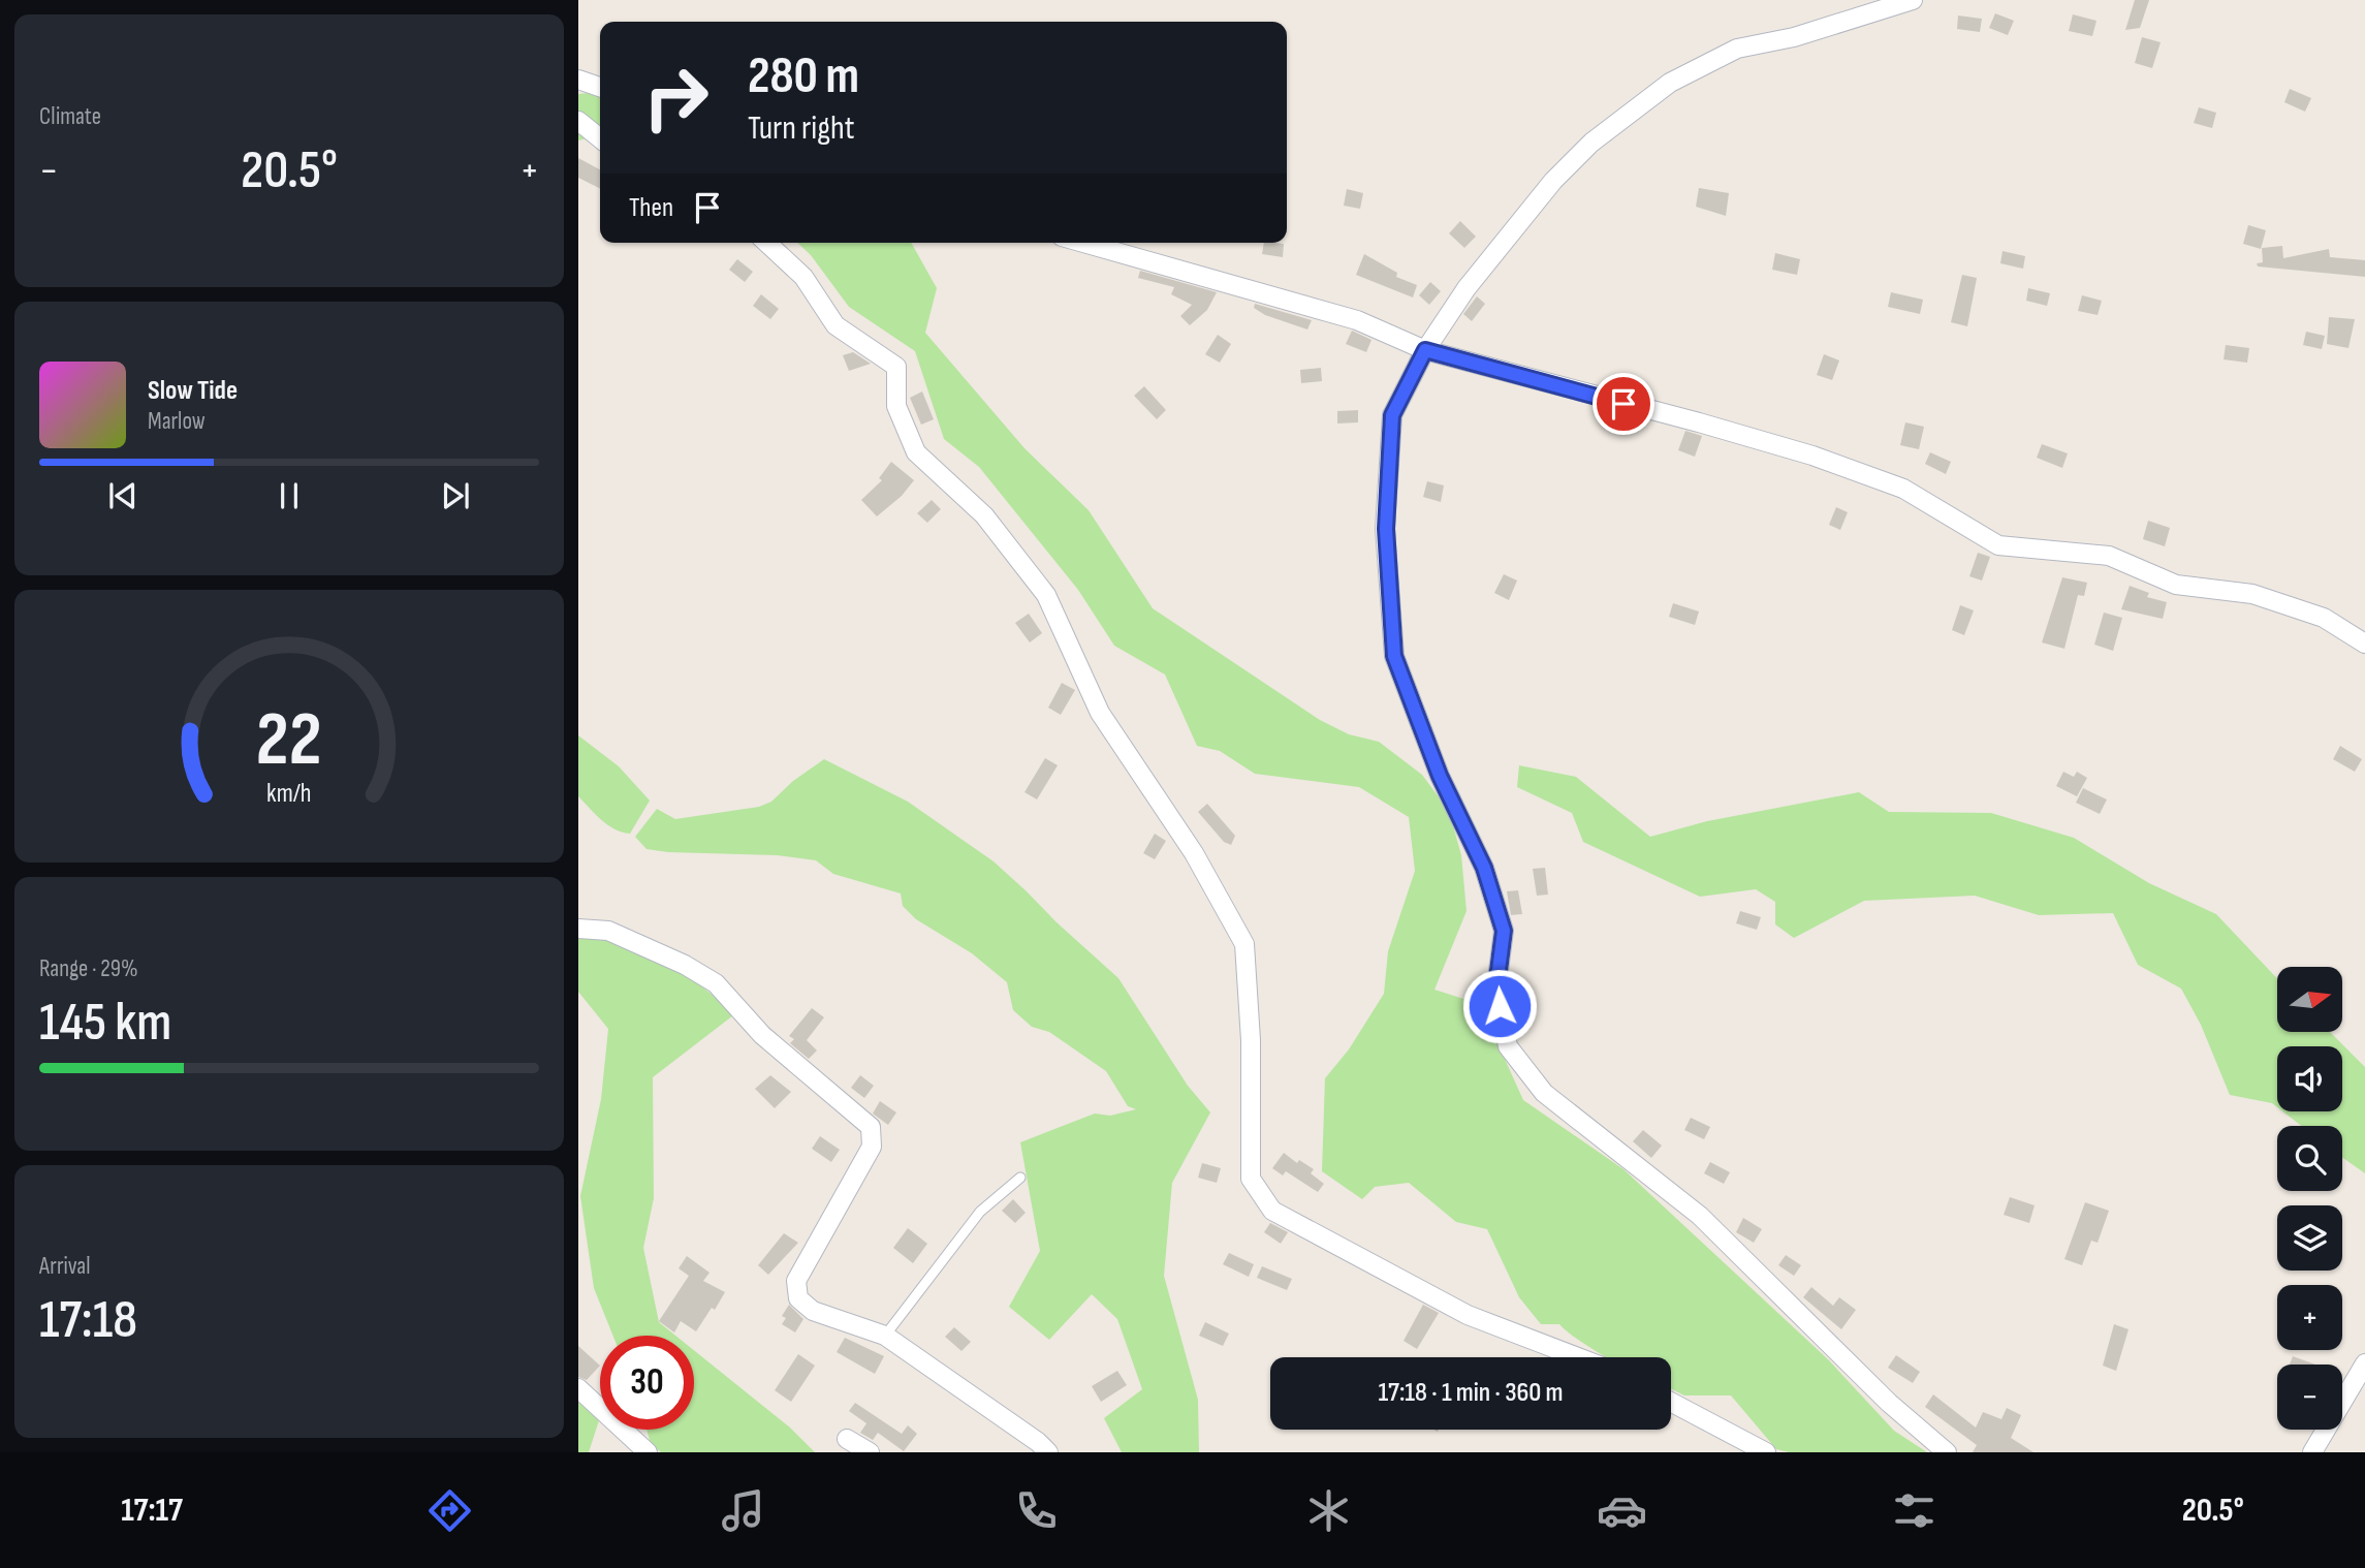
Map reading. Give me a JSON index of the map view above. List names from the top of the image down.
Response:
{
  "north": "right",
  "page": {
    "tile": [
      "Climate",
      ["Range · 29%", "145 km"],
      ["Arrival", "17:18"]
    ],
    "turn": ["280 m", "Turn right"],
    "heat": ["−", "20.5°", "+"],
    "then": "Then",
    "song": ["Slow Tide", "Marlow"],
    "map_buttons": ["+", "−"],
    "limit": "30",
    "trip": "17:18 · 1 min · 360 m",
    "tabs": ["17:17", "20.5°"],
    "gauge": ["22", "km/h"]
  }
}
